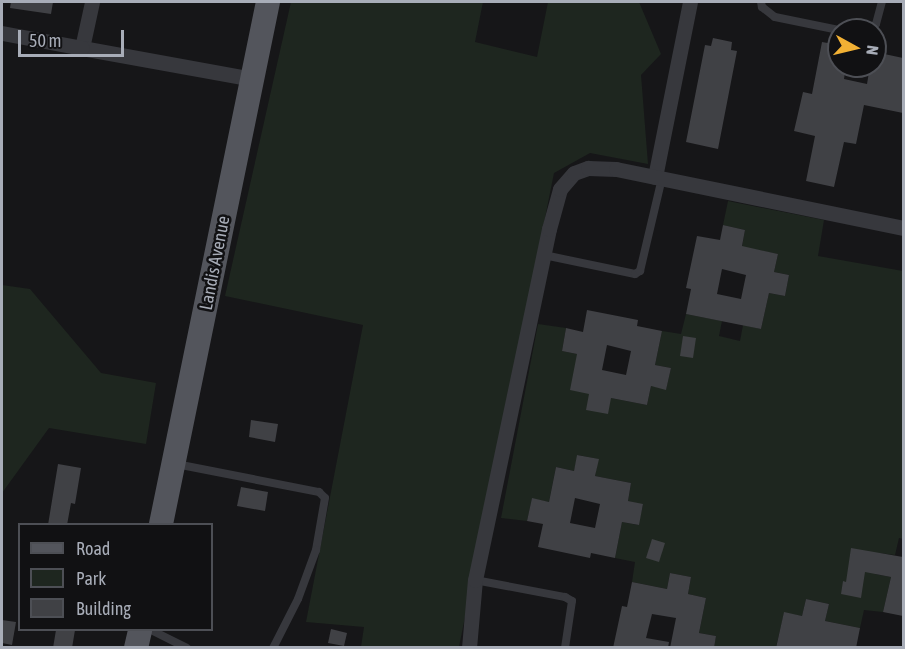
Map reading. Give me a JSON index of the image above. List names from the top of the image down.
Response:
{
  "streets": {
    "main road": ["Landis Avenue"]
  },
  "legend": ["Road", "Park", "Building"],
  "scale_bar": "50 m",
  "north": "right"
}
